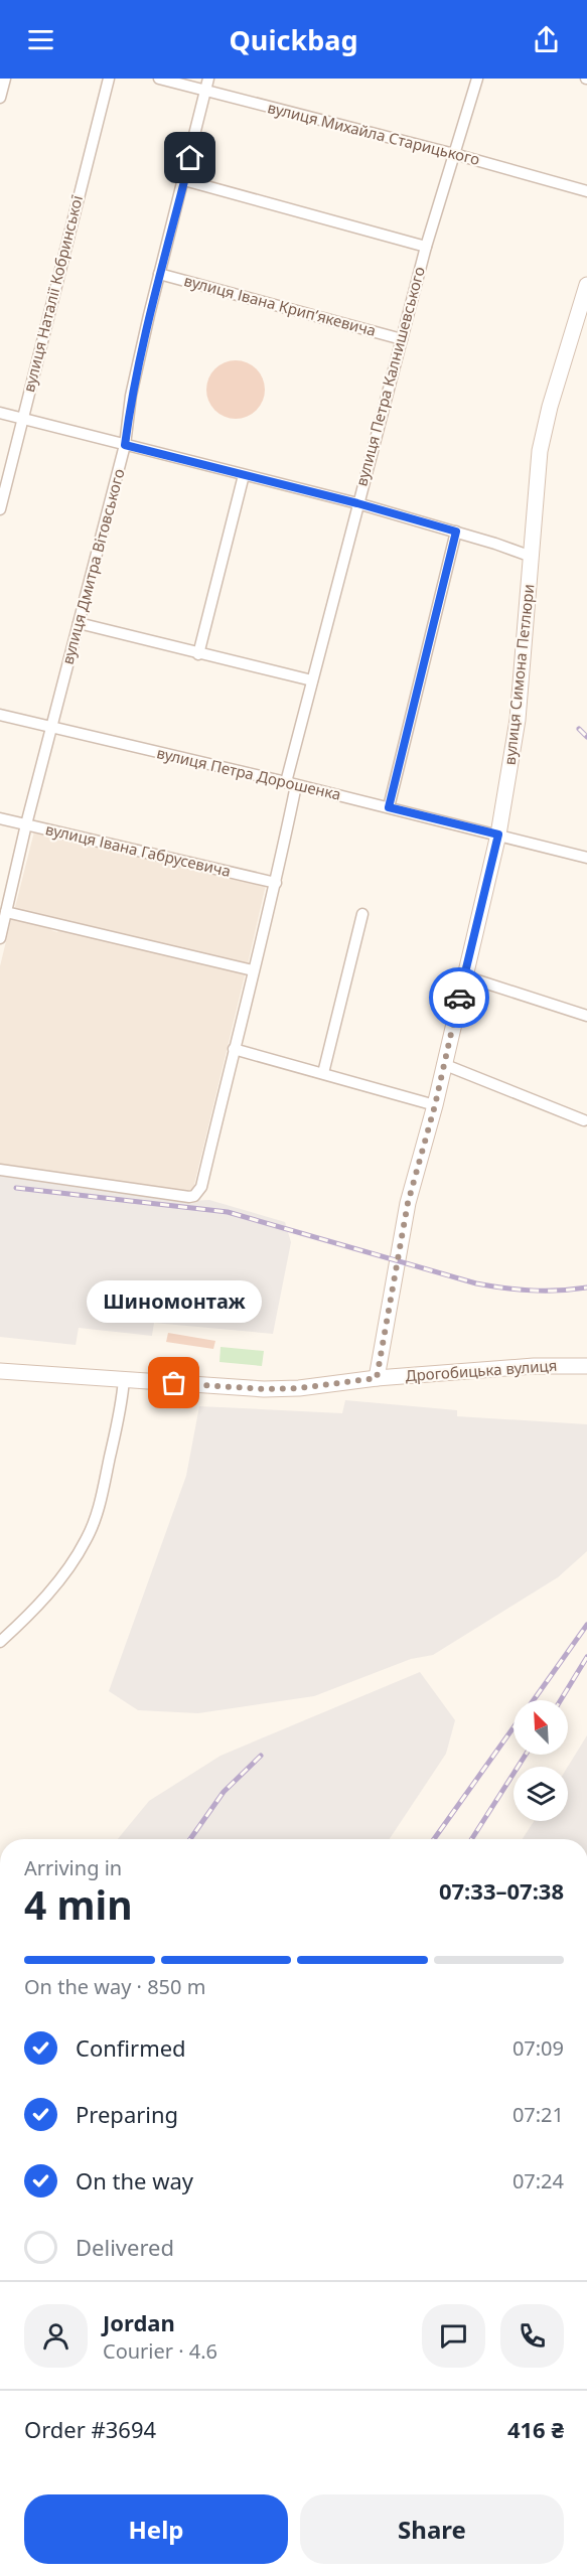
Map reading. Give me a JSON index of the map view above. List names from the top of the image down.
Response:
{
  "streets": {
    "main road": ["вулиця Симона Петлюри", "Дрогобицька вулиця"],
    "street": [
      "вулиця Михайла Старицького",
      "вулиця Наталії Кобринської",
      "вулиця Івана Крипʼякевича",
      "вулиця Петра Калнишевського",
      "вулиця Дмитра Вітовського",
      "вулиця Петра Дорошенка",
      "вулиця Івана Габрусевича"
    ]
  },
  "crossings": [
    ["вулиця Михайла Старицького", "вулиця Петра Калнишевського"],
    ["вулиця Михайла Старицького", "вулиця Дмитра Вітовського"],
    ["вулиця Івана Крипʼякевича", "вулиця Петра Калнишевського"],
    ["вулиця Івана Крипʼякевича", "вулиця Дмитра Вітовського"],
    ["вулиця Петра Калнишевського", "вулиця Петра Дорошенка"],
    ["вулиця Петра Калнишевського", "вулиця Івана Габрусевича"],
    ["вулиця Дмитра Вітовського", "вулиця Петра Дорошенка"],
    ["вулиця Дмитра Вітовського", "вулиця Івана Габрусевича"],
    ["вулиця Симона Петлюри", "вулиця Петра Дорошенка"],
    ["вулиця Симона Петлюри", "Дрогобицька вулиця"]
  ],
  "places": ["Шиномонтаж"],
  "north": "top left",
  "page": {
    "header": "Quickbag",
    "bubble": "Шиномонтаж",
    "heading": ["4 min", "Arriving in", "07:33–07:38"],
    "panel": [
      "Jordan",
      "Courier · 4.6",
      "Order #3694",
      "416 ₴"
    ],
    "bar": "On the way · 850 m",
    "list": [
      ["Confirmed", "07:09"],
      ["Preparing", "07:21"],
      ["On the way", "07:24"],
      "Delivered"
    ],
    "buttons": ["Help", "Share"]
  }
}
